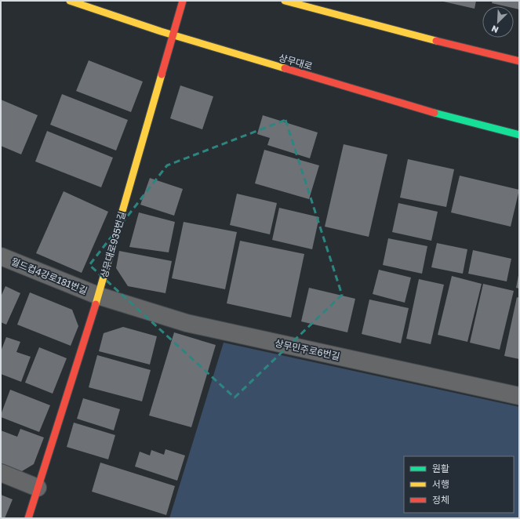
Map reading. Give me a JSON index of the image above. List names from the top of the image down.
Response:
{
  "streets": {
    "main road": ["상무대로", "상무대로935번길"],
    "street": ["월드컵4강로181번길", "상무민주로6번길"]
  },
  "crossings": [
    ["상무대로", "상무대로935번길"],
    ["상무대로935번길", "월드컵4강로181번길"],
    ["상무대로935번길", "상무민주로6번길"],
    ["월드컵4강로181번길", "상무민주로6번길"]
  ],
  "legend": ["원활", "서행", "정체"],
  "north": "bottom left"
}
